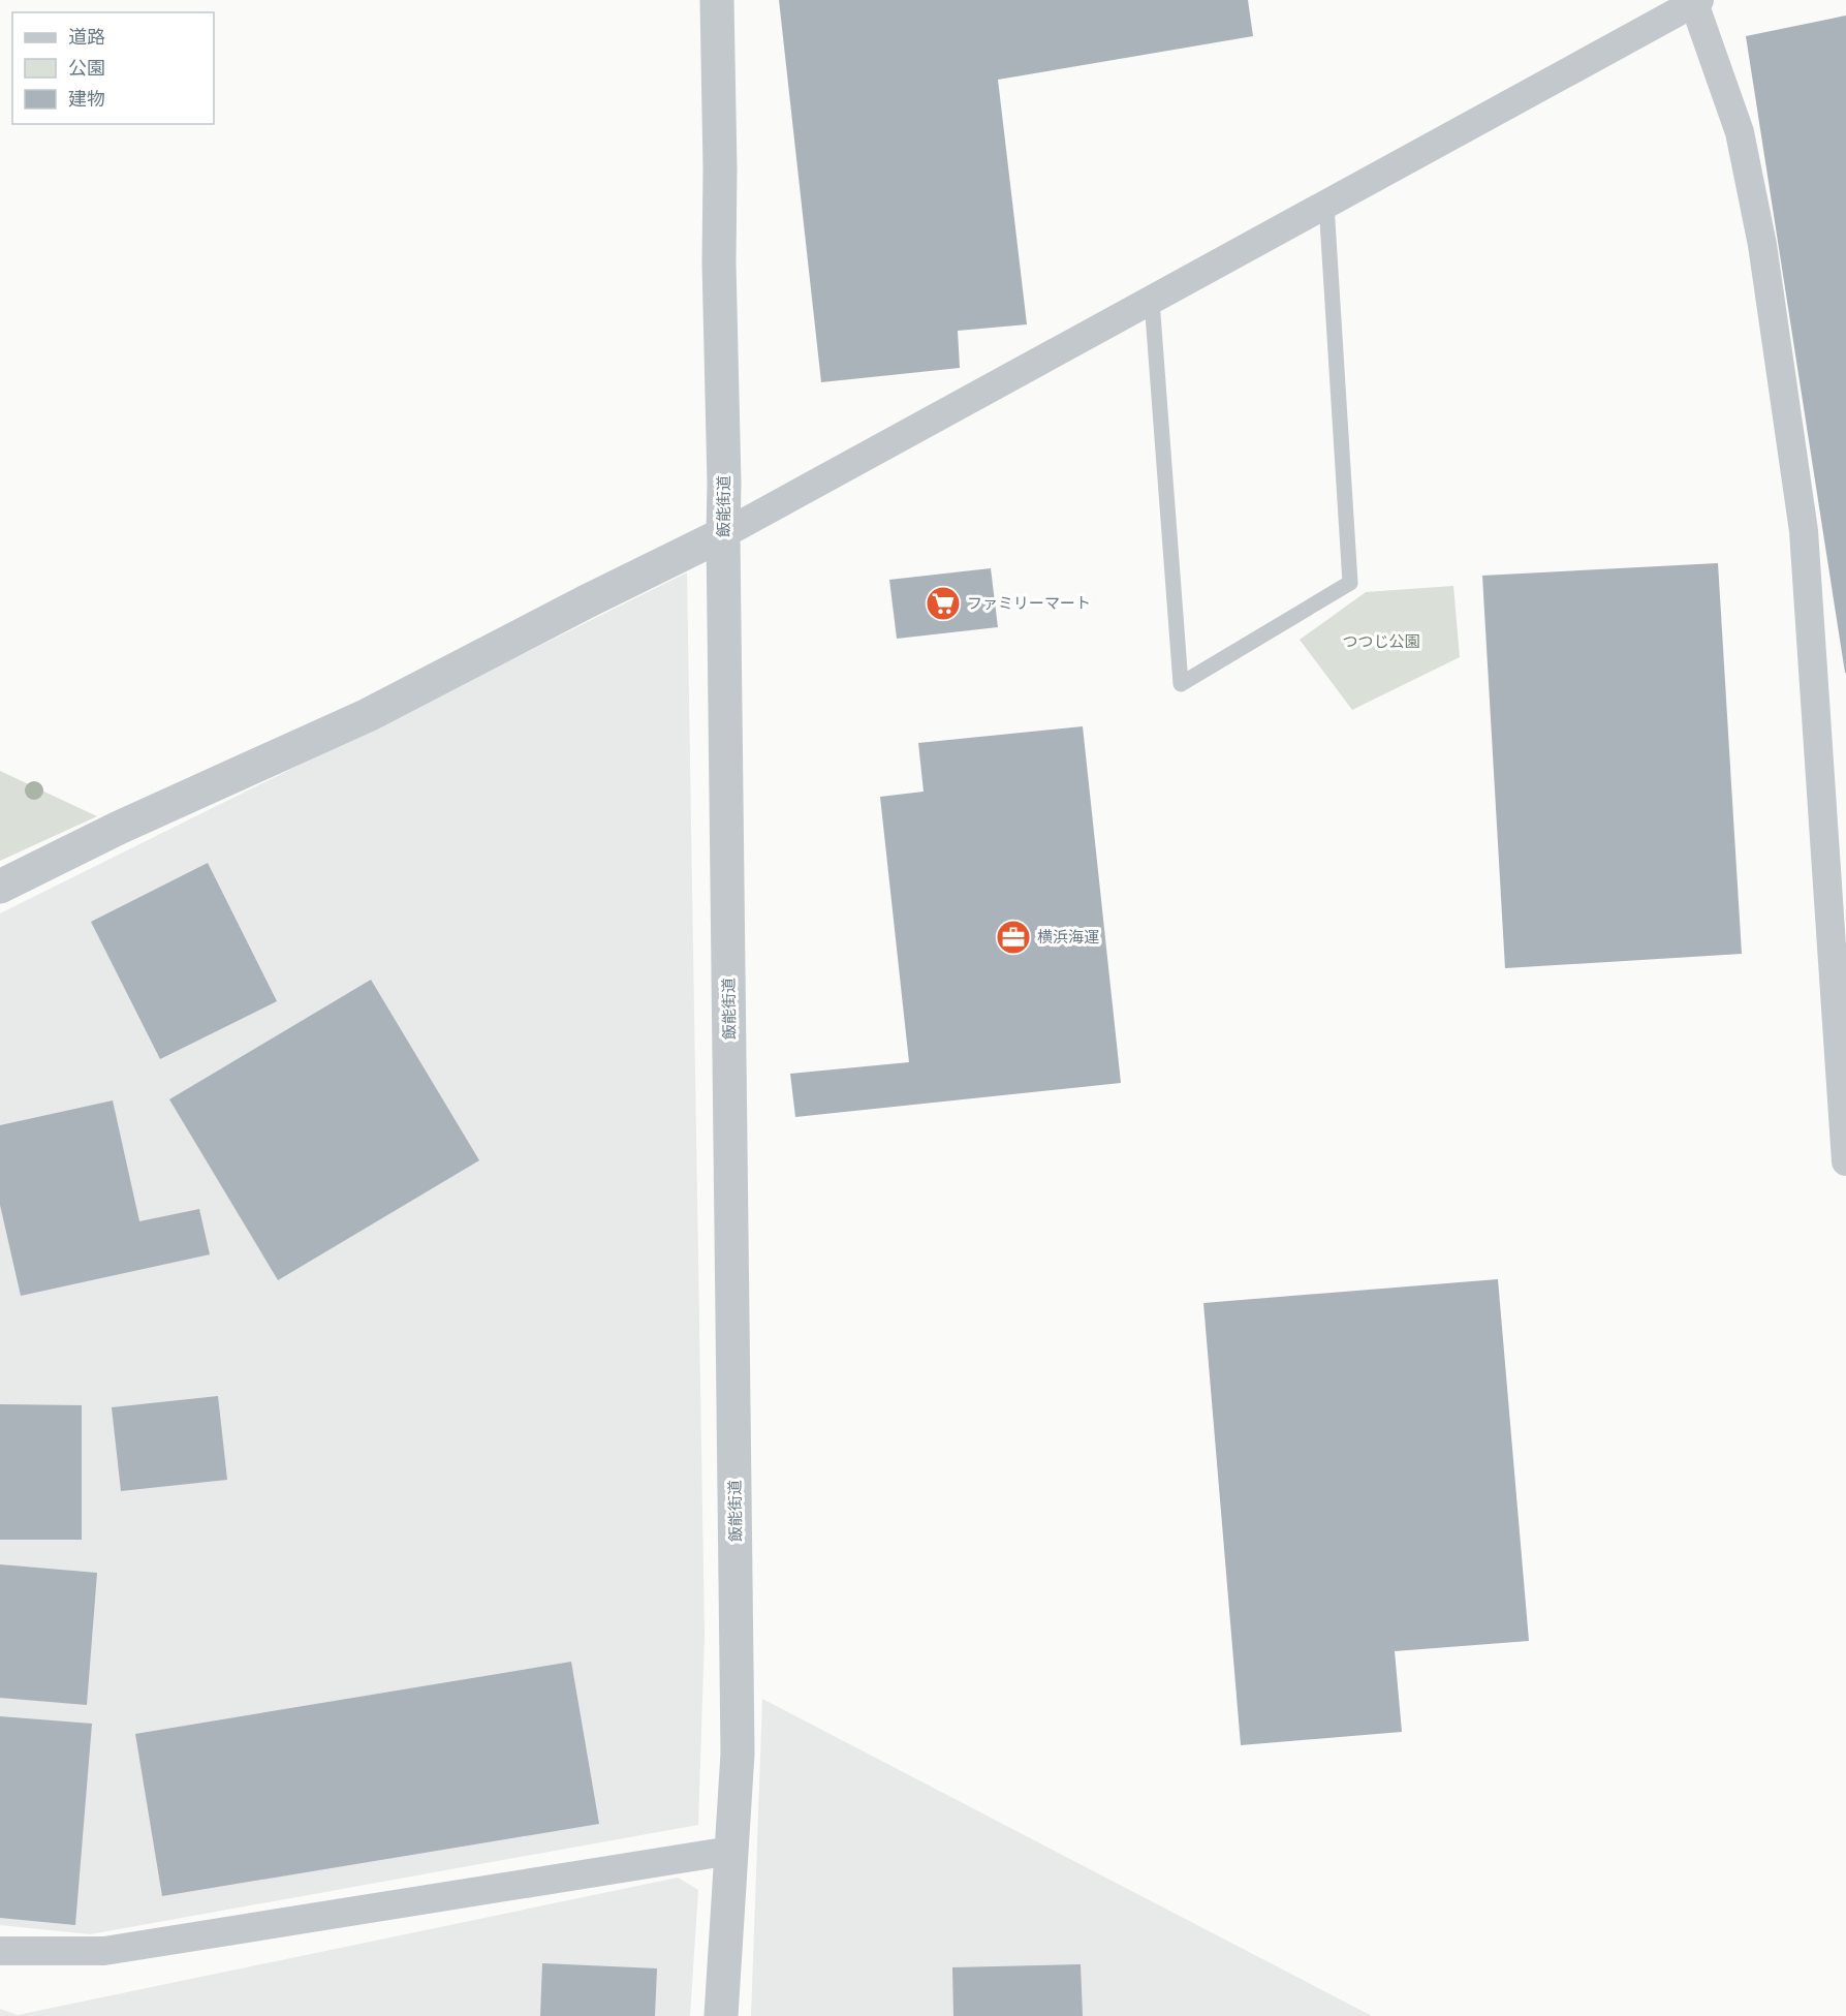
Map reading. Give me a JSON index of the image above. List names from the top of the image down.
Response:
{
  "streets": {
    "street": ["飯能街道"]
  },
  "parks": ["つつじ公園"],
  "places": {
    "supermarket": ["ファミリーマート"],
    "office": ["横浜海運"]
  },
  "legend": ["道路", "公園", "建物"]
}
